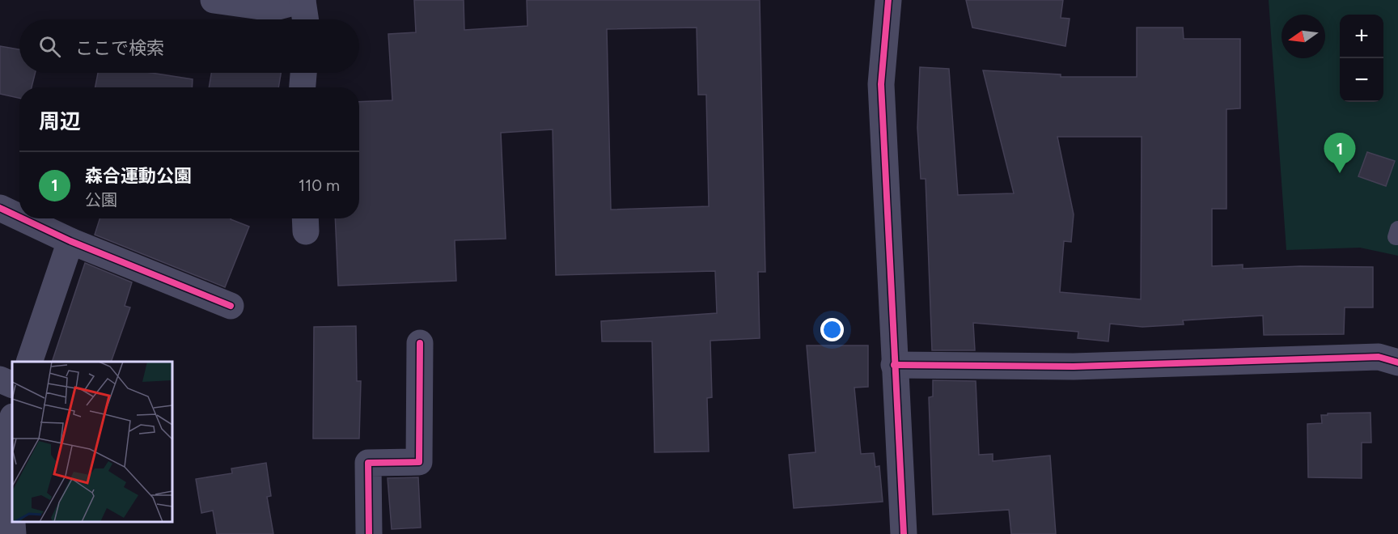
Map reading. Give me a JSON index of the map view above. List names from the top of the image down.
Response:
{
  "north": "left",
  "page": {
    "map_buttons": ["+", "−"],
    "search": "ここで検索",
    "heading": "周辺",
    "pins": "1",
    "list": [
      {
        "mark": "1",
        "name": "森合運動公園",
        "note": "公園",
        "value": "110 m"
      }
    ]
  }
}
